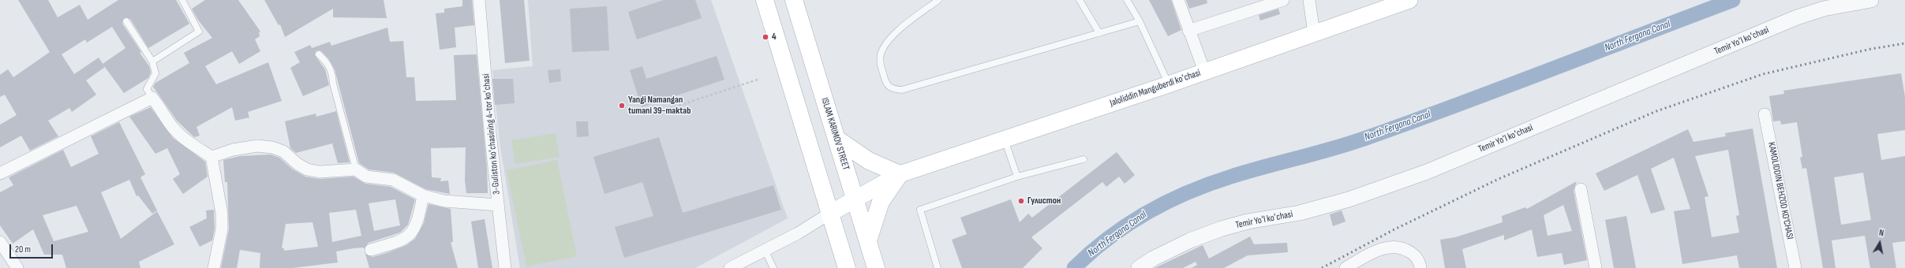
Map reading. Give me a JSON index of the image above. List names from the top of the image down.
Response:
{
  "streets": {
    "main road": ["Jaloliddin Manguberdi koʻchasi", "ISLAM KARIMOV STREET"],
    "street": ["Temir Yoʻl koʻchasi", "3-Guliston koʻchasining 4-tor koʻchasi", "KAMOLIDDIN BEHZOD KO‘CHASI"]
  },
  "crossings": [
    ["Jaloliddin Manguberdi koʻchasi", "ISLAM KARIMOV STREET"]
  ],
  "water": ["North Fergana Canal"],
  "places": ["4", "Yangi Namangan tumani 39-maktab", "Гулистон"],
  "scale_bar": "20 m",
  "north": "top"
}
